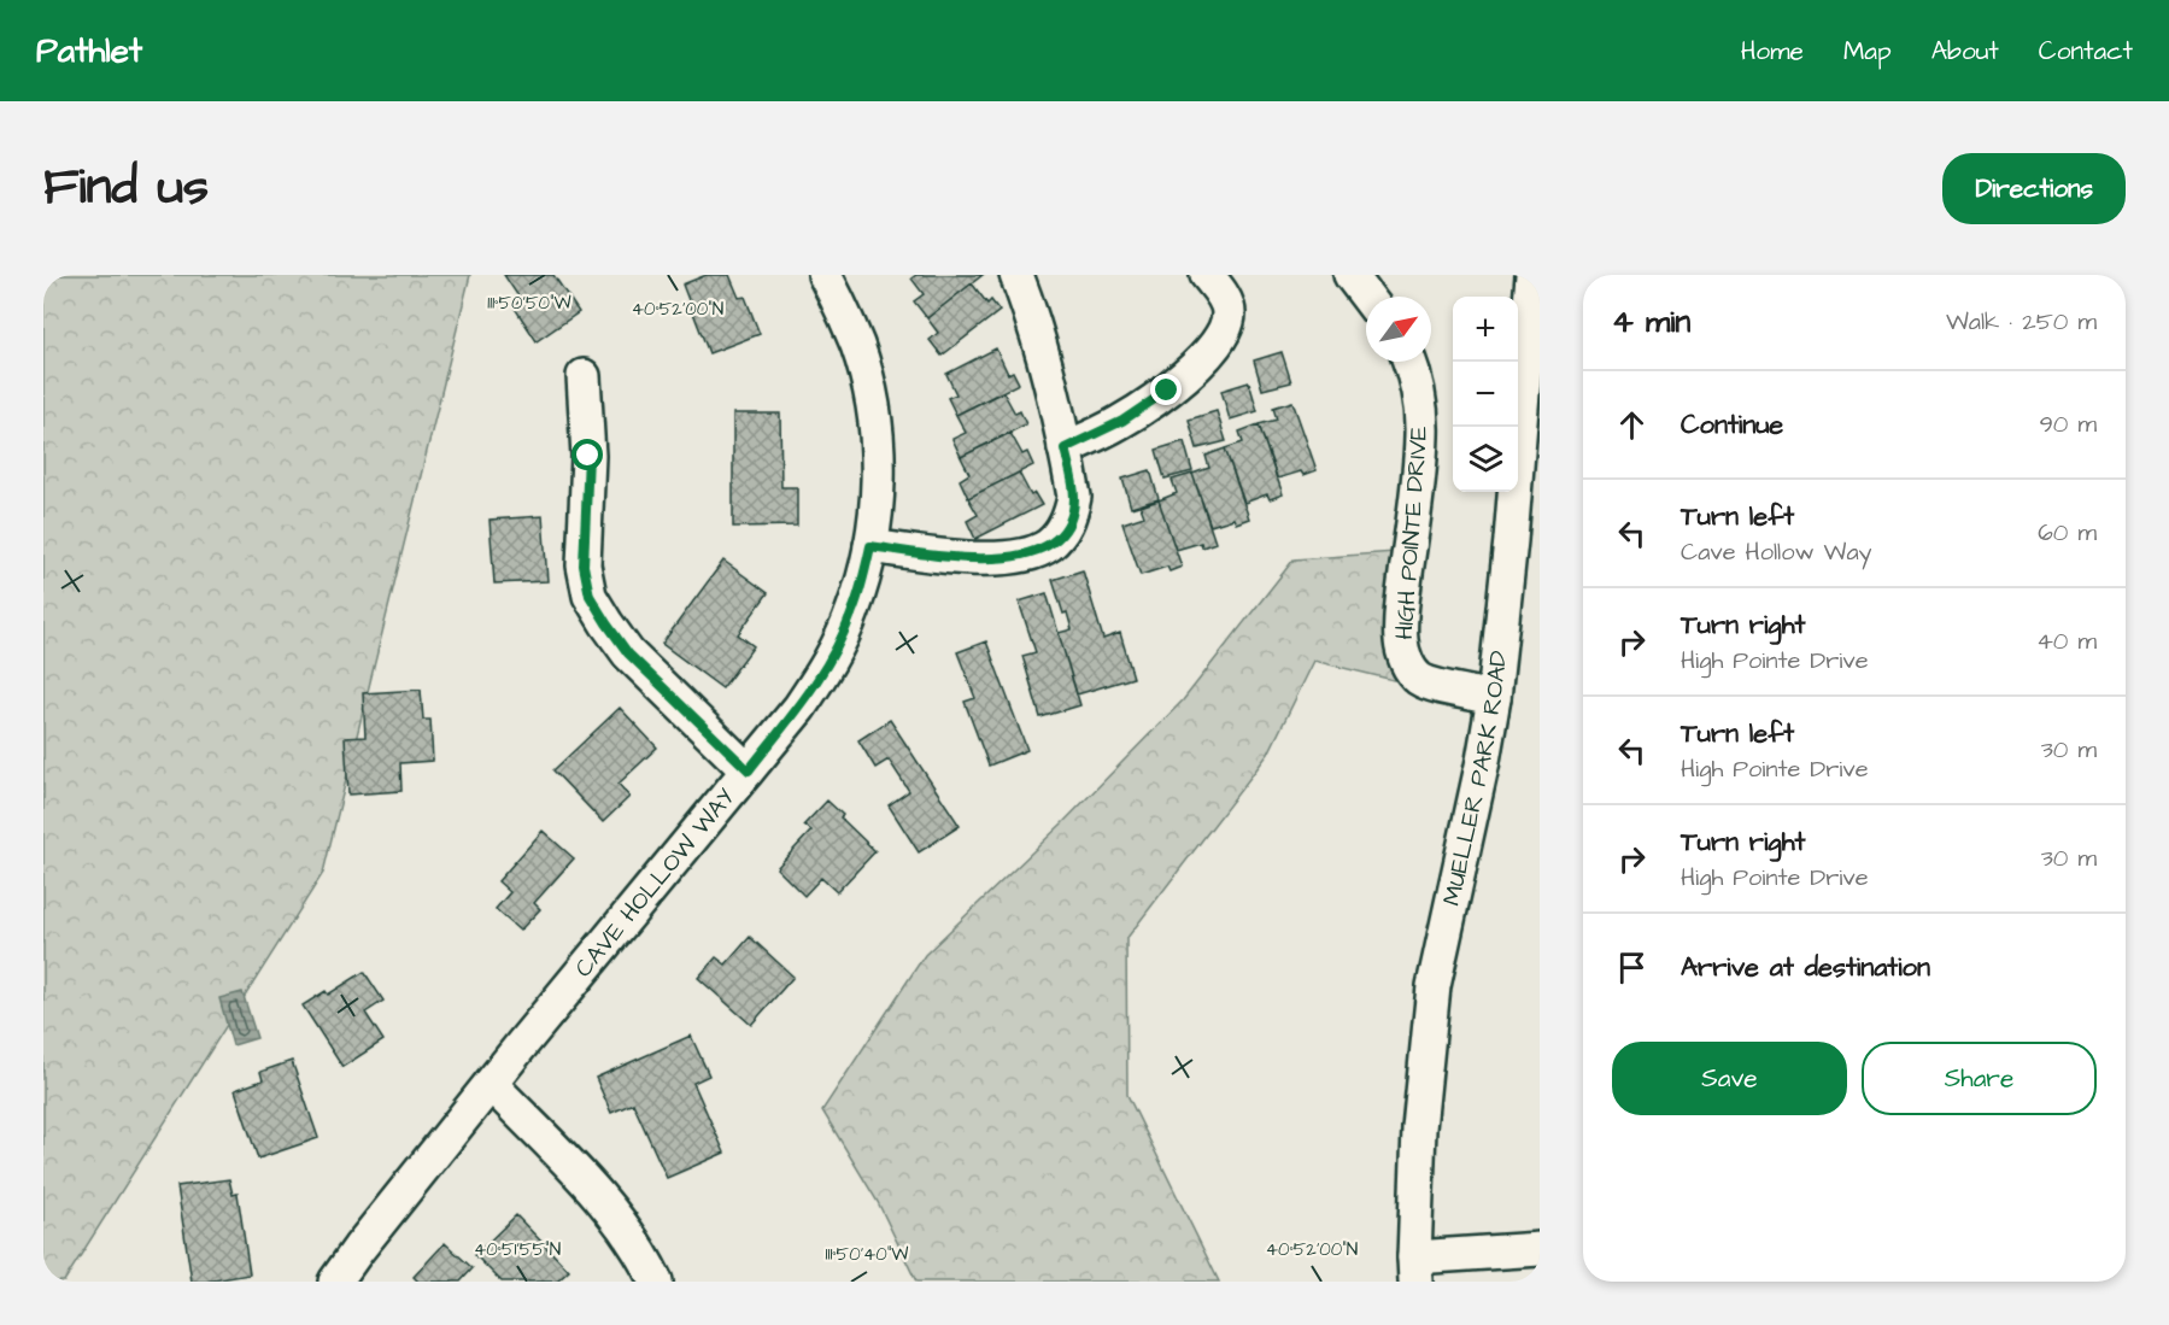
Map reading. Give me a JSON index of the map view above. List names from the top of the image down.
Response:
{
  "streets": {
    "street": ["HIGH POINTE DRIVE", "MUELLER PARK ROAD", "CAVE HOLLOW WAY"]
  },
  "crossings": [
    ["HIGH POINTE DRIVE", "MUELLER PARK ROAD"]
  ],
  "north": "top right",
  "page": {
    "header": "Pathlet",
    "nav": [
      "Home",
      "Map",
      "About",
      "Contact"
    ],
    "title": "Find us",
    "buttons": [
      "Directions",
      ["Save", "Share"]
    ],
    "heading": ["4 min", "Walk · 250 m"],
    "map_buttons": ["+", "−"],
    "list": [
      ["Continue", "90 m"],
      ["Turn left", "Cave Hollow Way", "60 m"],
      ["Turn right", "High Pointe Drive", "40 m"],
      ["Turn left", "High Pointe Drive", "30 m"],
      ["Turn right", "High Pointe Drive", "30 m"],
      "Arrive at destination"
    ]
  },
  "coordinates": [
    "111°50'50\"W",
    "40°52'00\"N",
    "40°51'55\"N",
    "111°50'40\"W"
  ]
}
